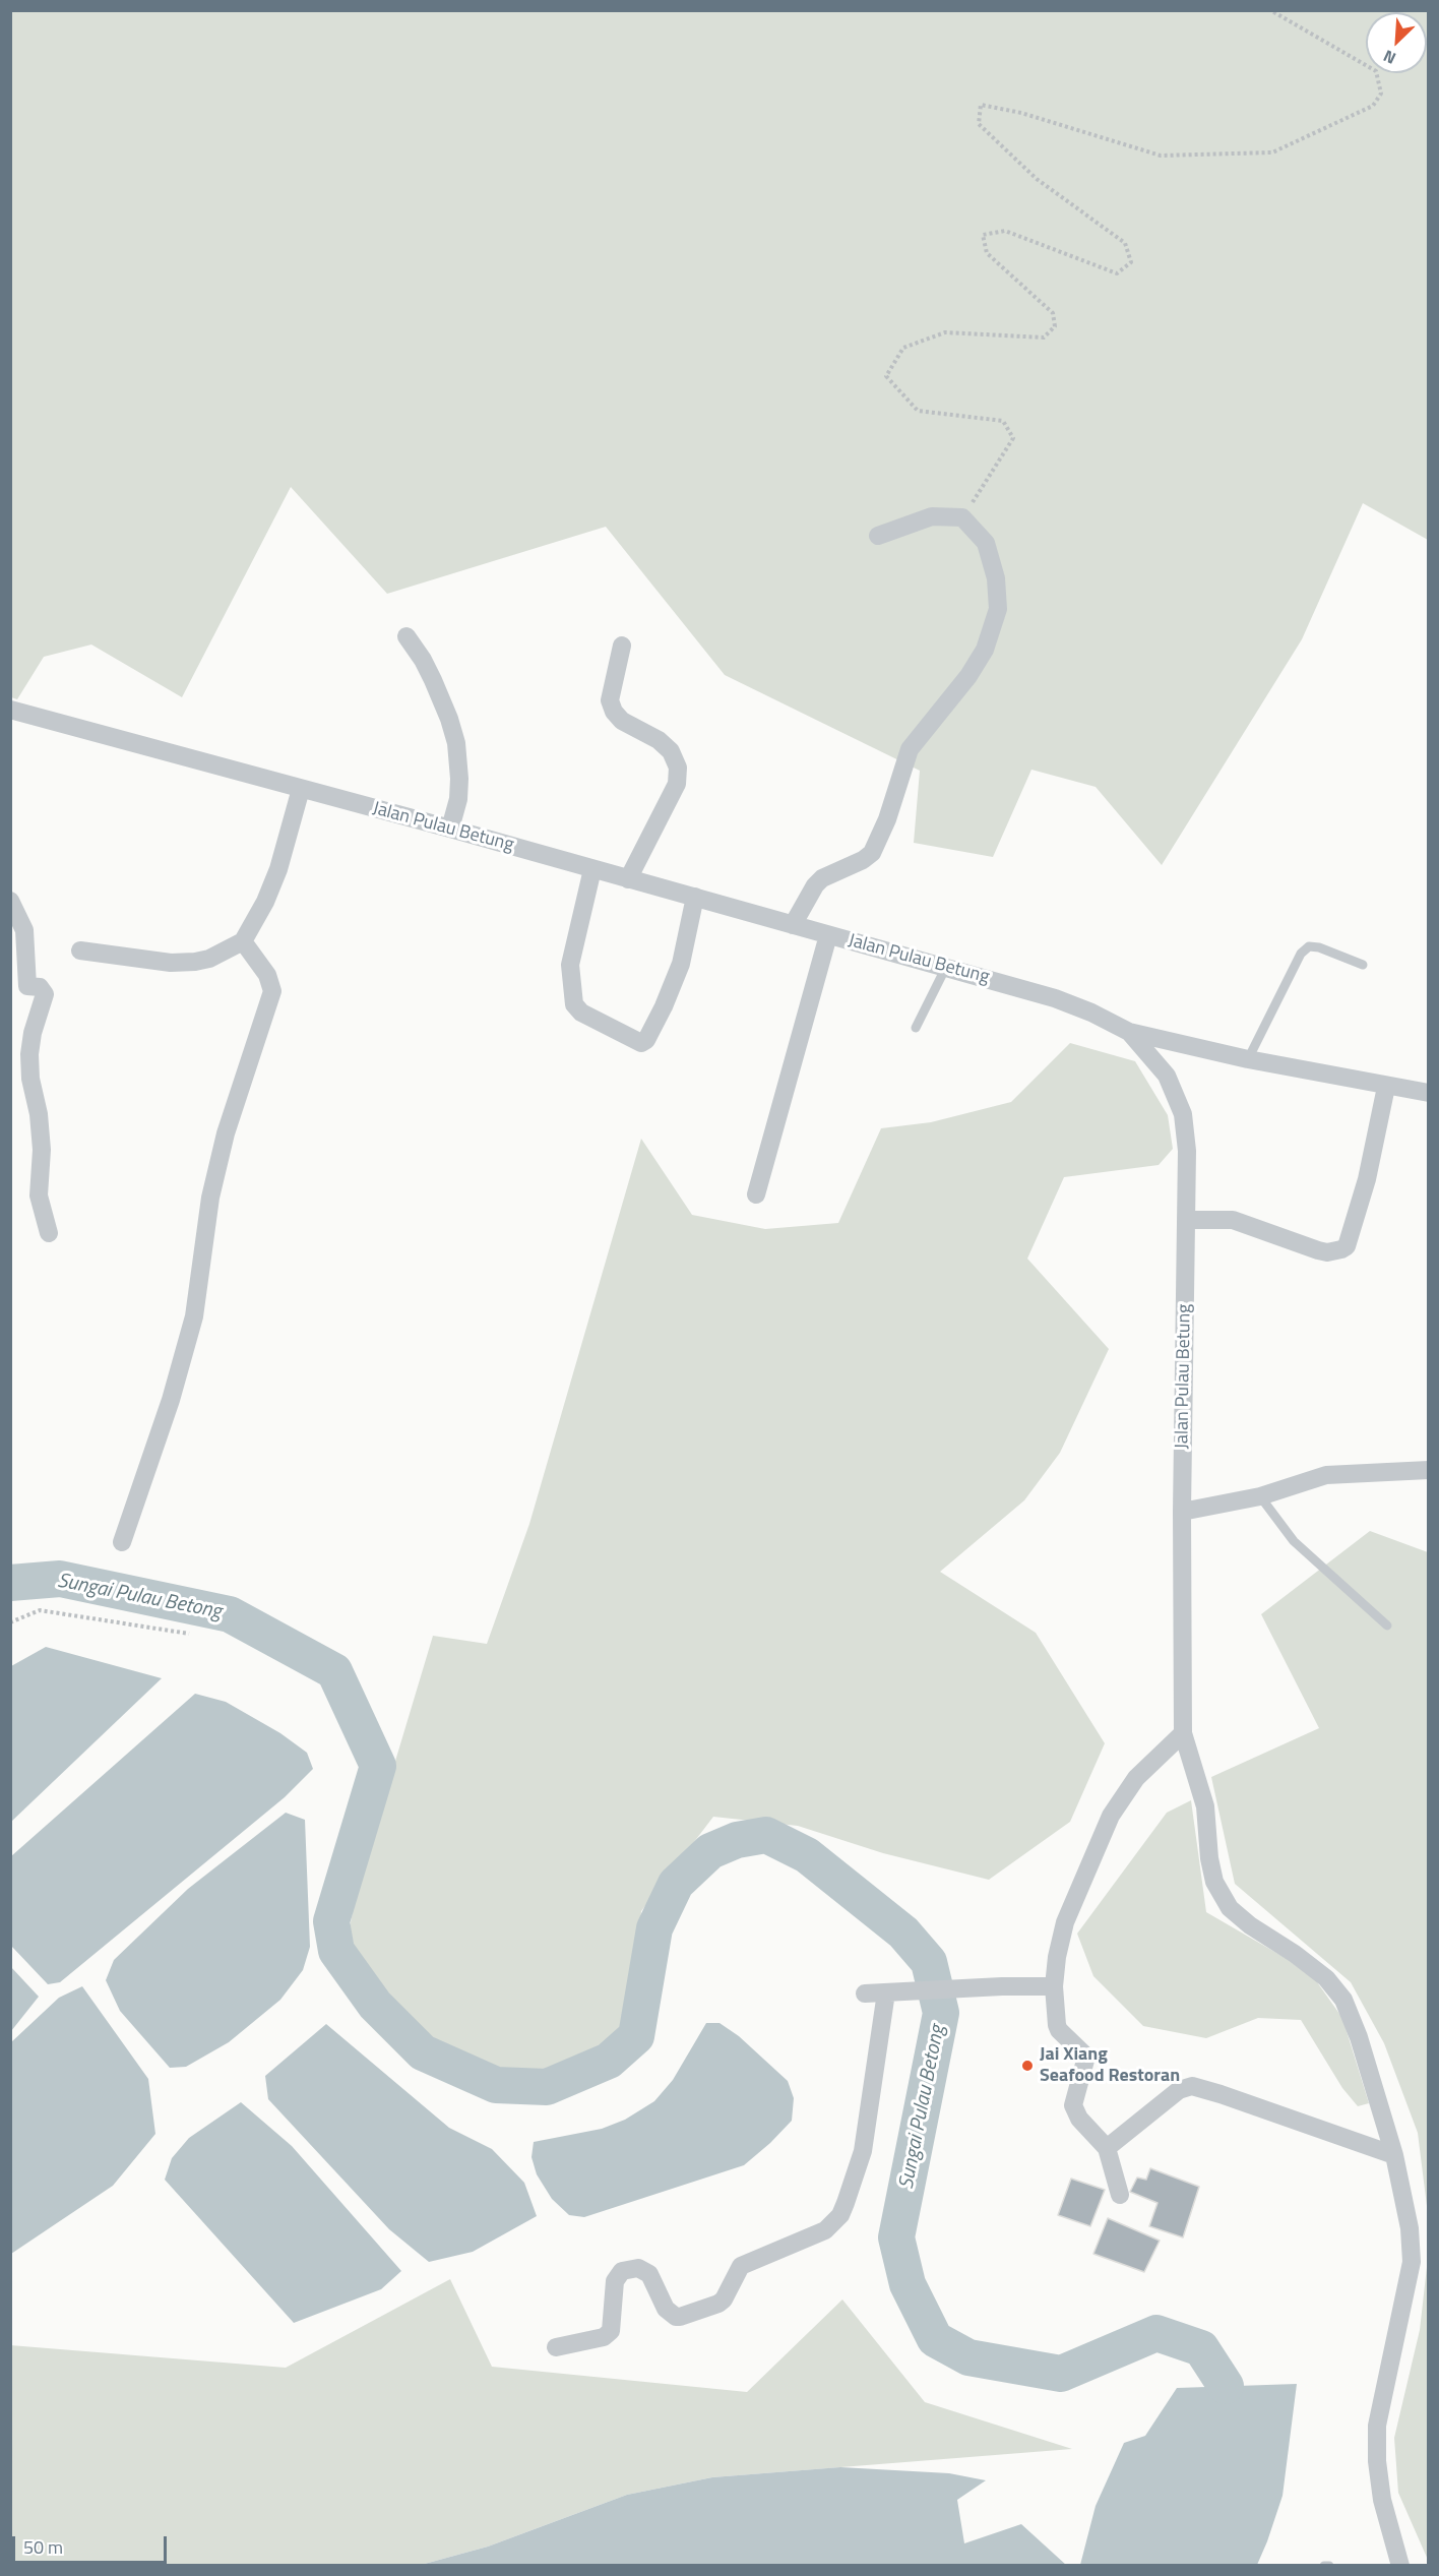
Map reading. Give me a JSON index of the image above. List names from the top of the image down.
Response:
{
  "streets": {
    "street": ["Jalan Pulau Betung"]
  },
  "water": ["Sungai Pulau Betong"],
  "places": ["Jai Xiang Seafood Restoran"],
  "scale_bar": "50 m",
  "north": "bottom left"
}
